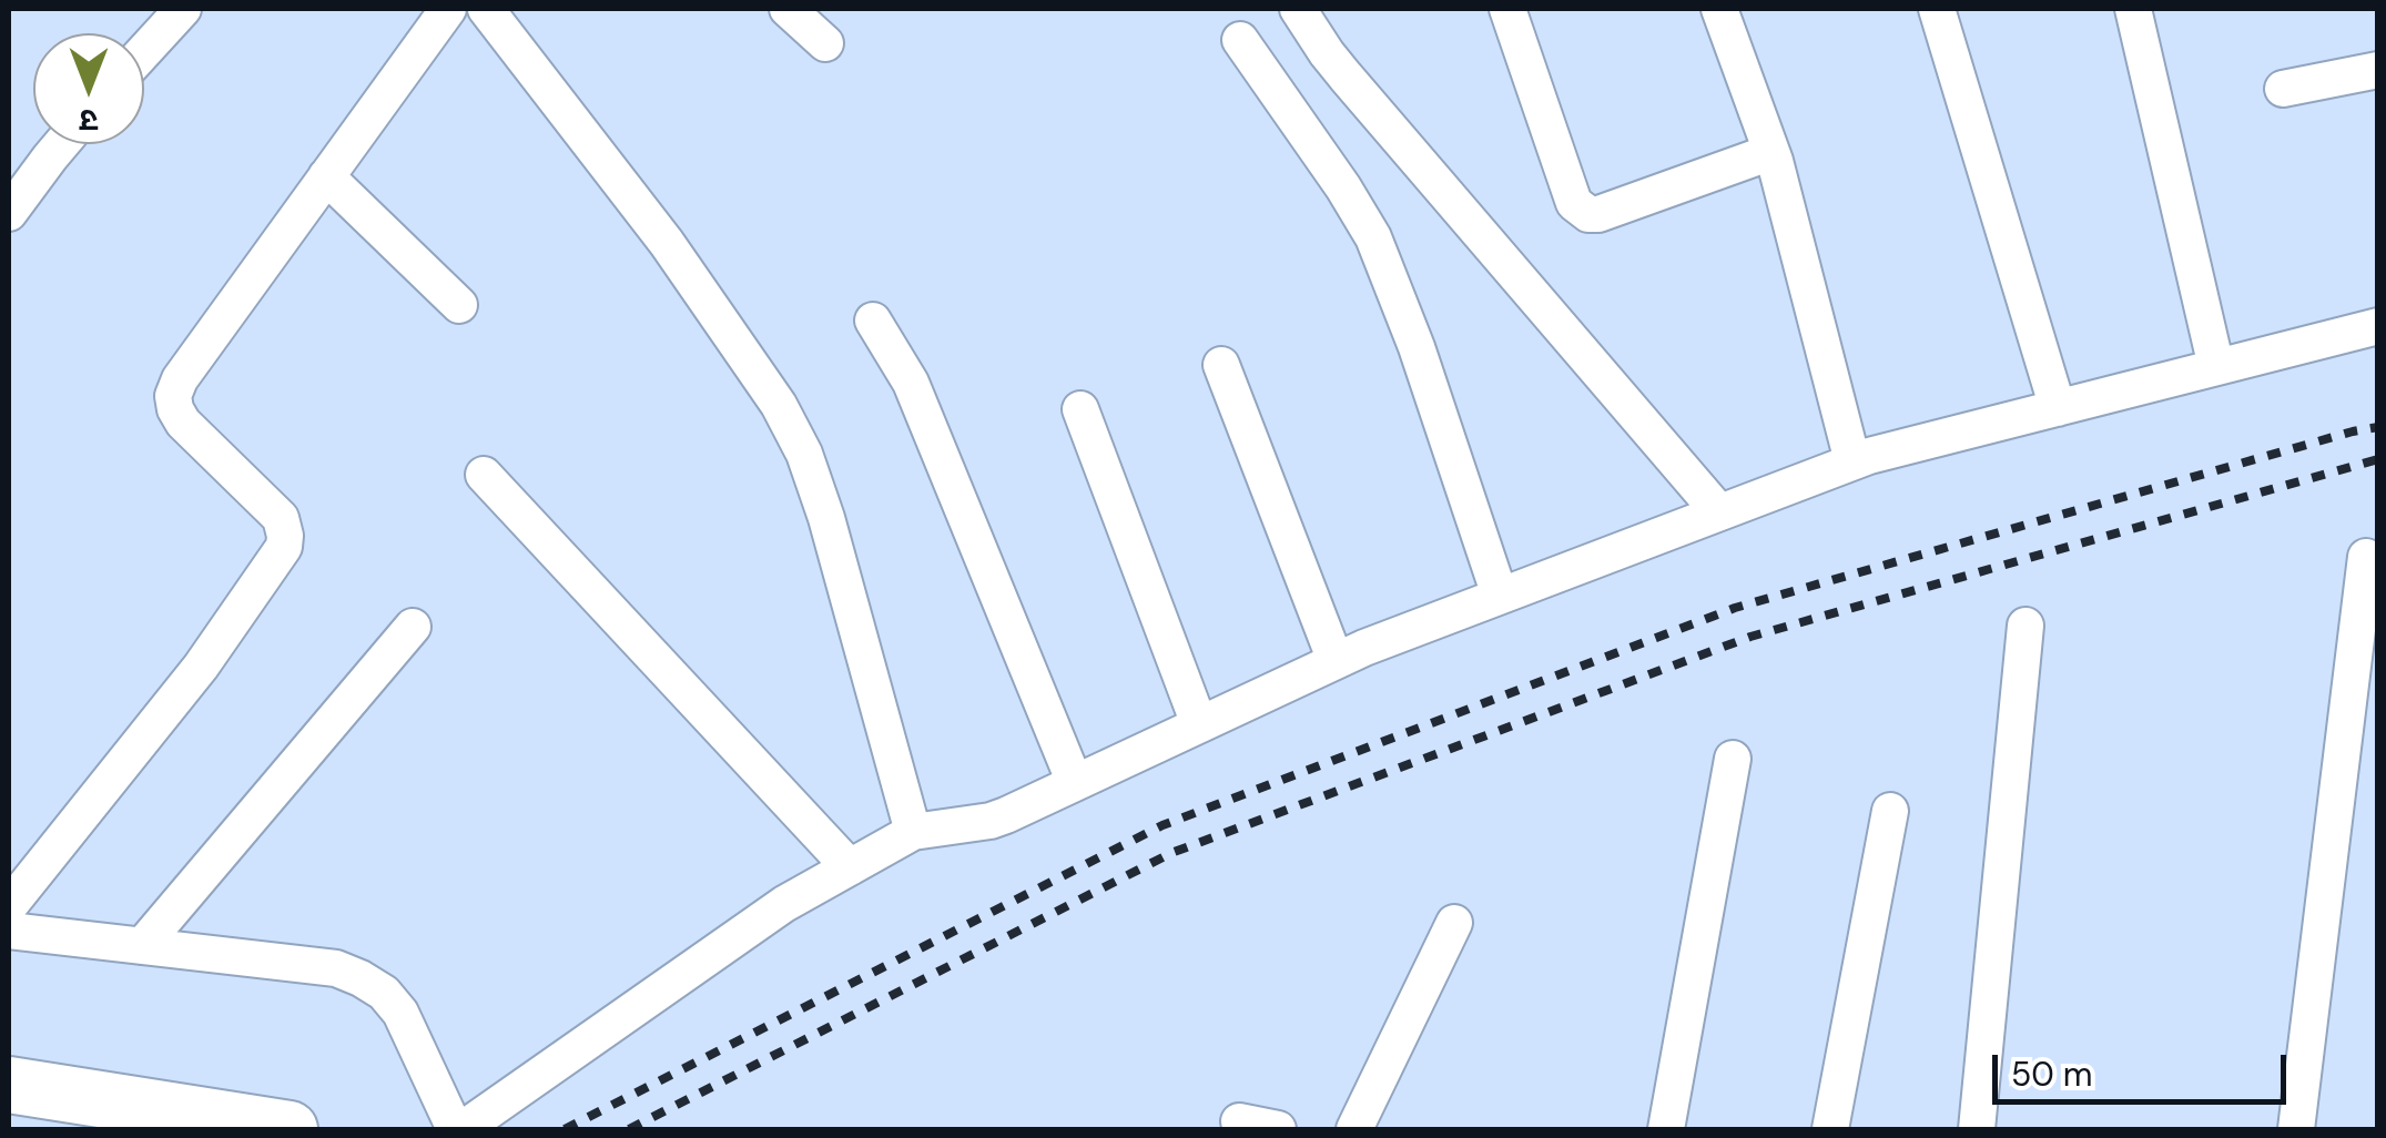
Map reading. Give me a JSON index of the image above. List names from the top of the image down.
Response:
{
  "scale_bar": "50 m",
  "north": "bottom"
}
